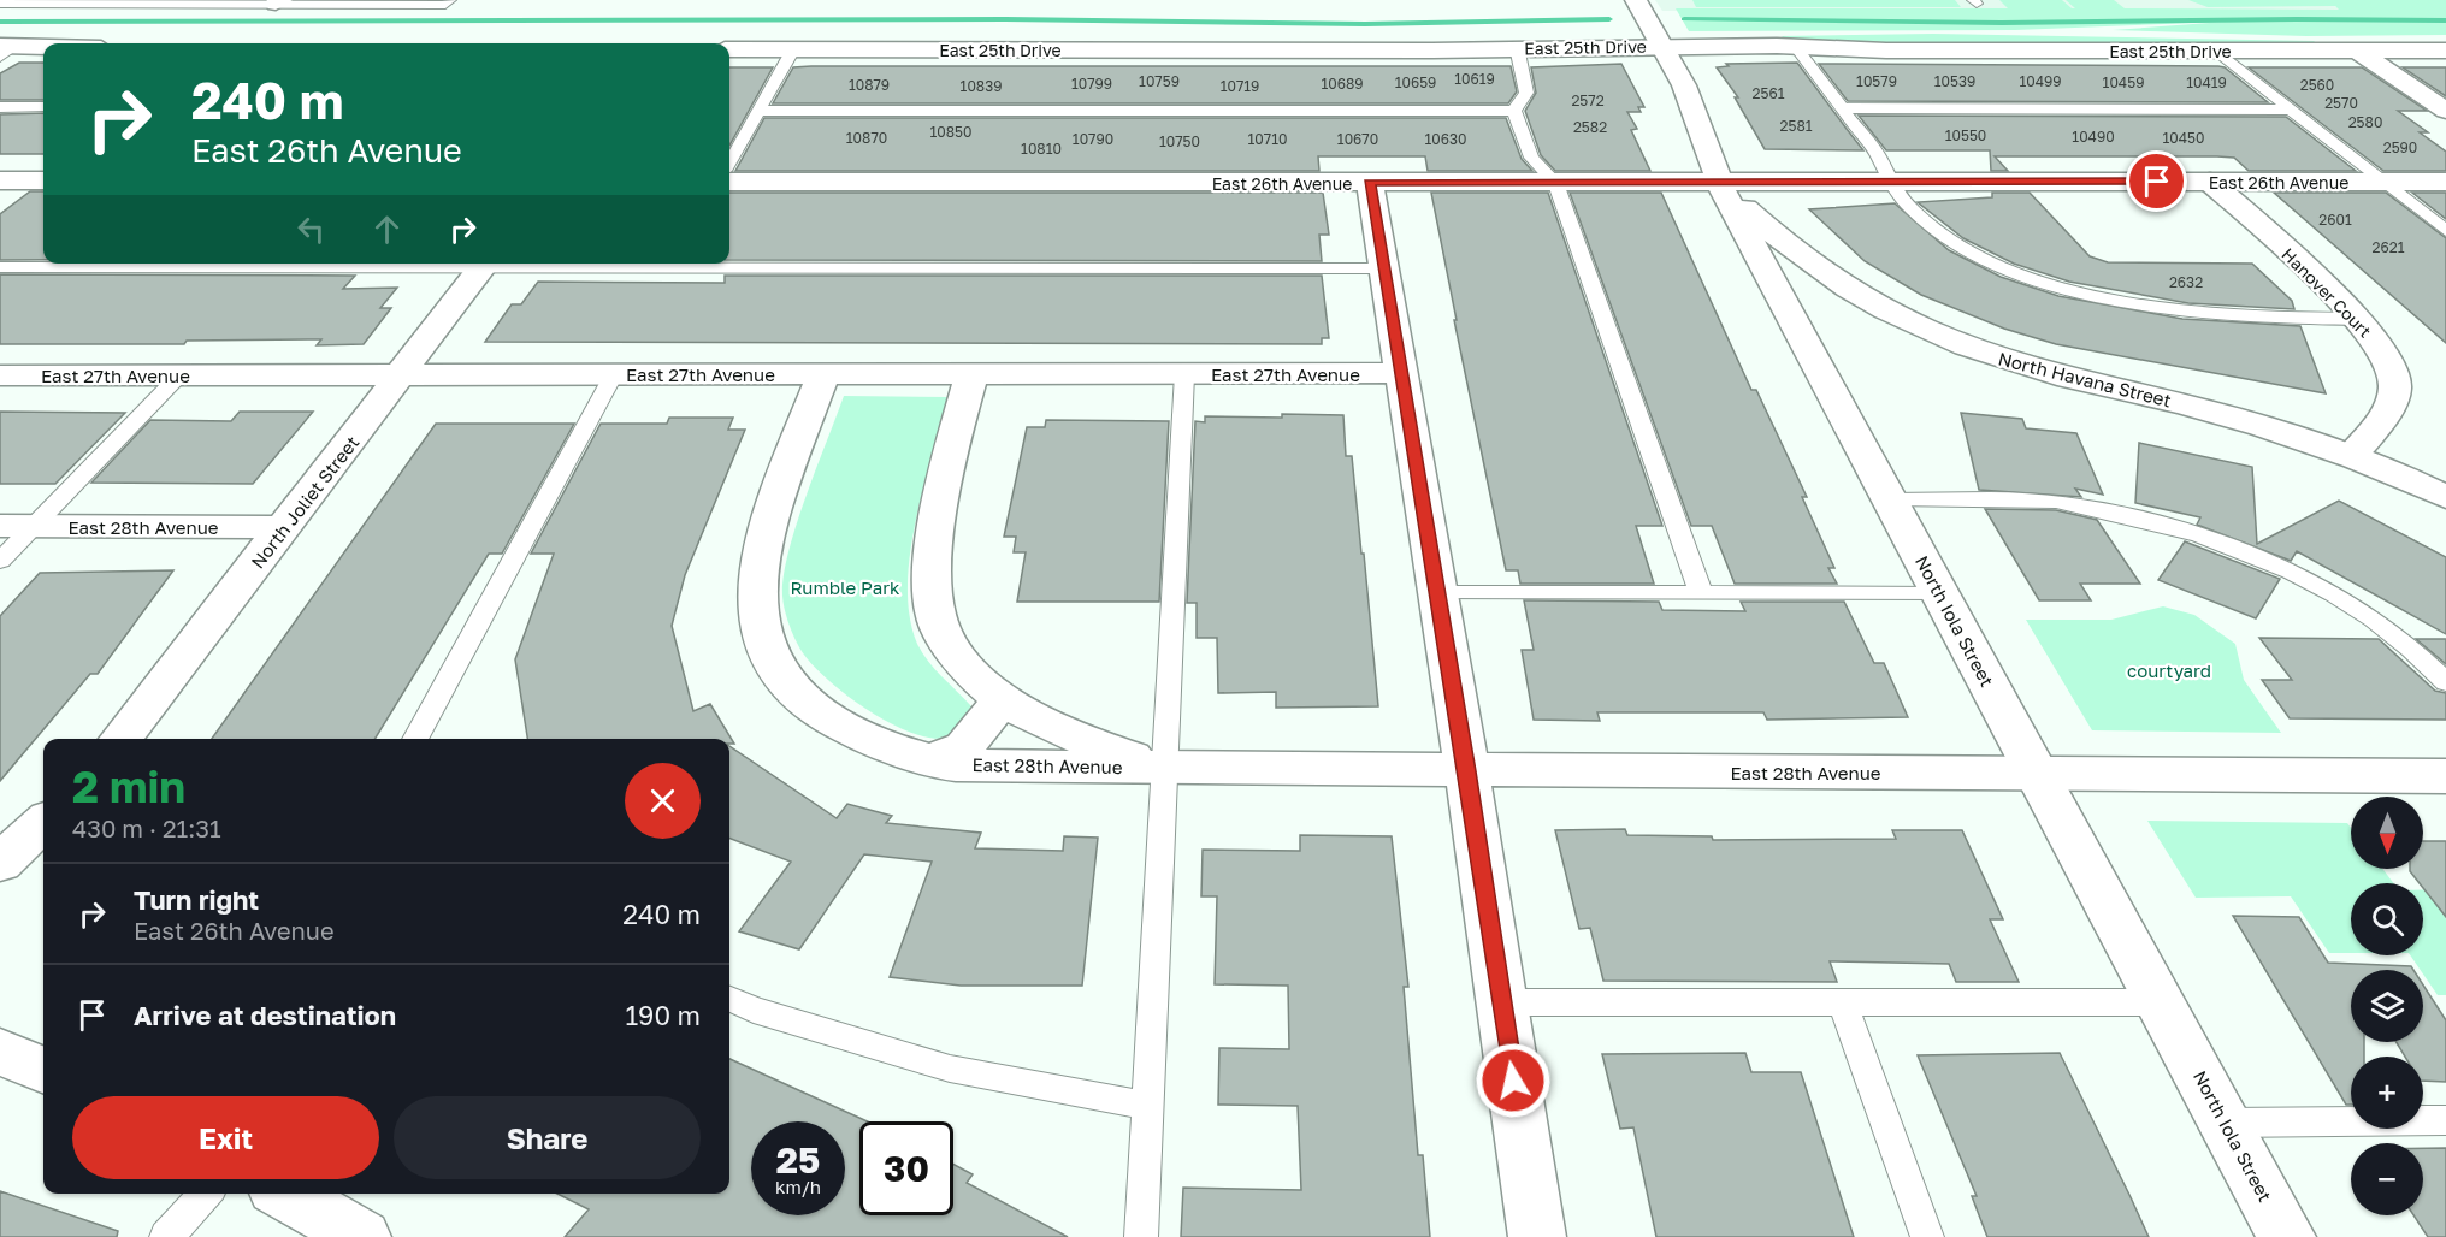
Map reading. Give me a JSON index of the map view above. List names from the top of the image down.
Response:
{
  "streets": {
    "street": [
      "East 25th Drive",
      "East 26th Avenue",
      "Hanover Court",
      "East 27th Avenue",
      "North Havana Street",
      "North Joliet Street",
      "East 28th Avenue",
      "North Iola Street"
    ]
  },
  "crossings": [
    ["East 25th Drive", "North Iola Street"],
    ["East 26th Avenue", "Hanover Court"],
    ["East 26th Avenue", "North Havana Street"],
    ["East 26th Avenue", "North Iola Street"],
    ["Hanover Court", "North Havana Street"],
    ["East 27th Avenue", "North Joliet Street"],
    ["East 27th Avenue", "East 28th Avenue"],
    ["North Havana Street", "North Iola Street"],
    ["North Joliet Street", "East 28th Avenue"],
    ["East 28th Avenue", "North Iola Street"]
  ],
  "parks": ["Rumble Park", "courtyard"],
  "house_numbers": [
    "10619",
    "10759",
    "10579",
    "10539",
    "10499",
    "10659",
    "10459",
    "10419",
    "10799",
    "10689",
    "10879",
    "2560",
    "10839",
    "10719",
    "2561",
    "2572",
    "2570",
    "2580",
    "2581",
    "2582",
    "10850",
    "10550",
    "10490",
    "10870",
    "10450",
    "10790",
    "10710",
    "10670",
    "10630",
    "10750",
    "2590",
    "10810",
    "2601",
    "2621",
    "2632"
  ],
  "north": "bottom",
  "page": {
    "turn": ["240 m", "East 26th Avenue"],
    "heading": ["2 min", "430 m · 21:31"],
    "map_buttons": ["+", "−"],
    "list": [
      {
        "name": "Turn right",
        "note": "East 26th Avenue",
        "value": "240 m"
      },
      {
        "name": "Arrive at destination",
        "value": "190 m"
      }
    ],
    "buttons": ["Exit", "Share"],
    "speed": "25 km/h",
    "limit": "30"
  }
}
